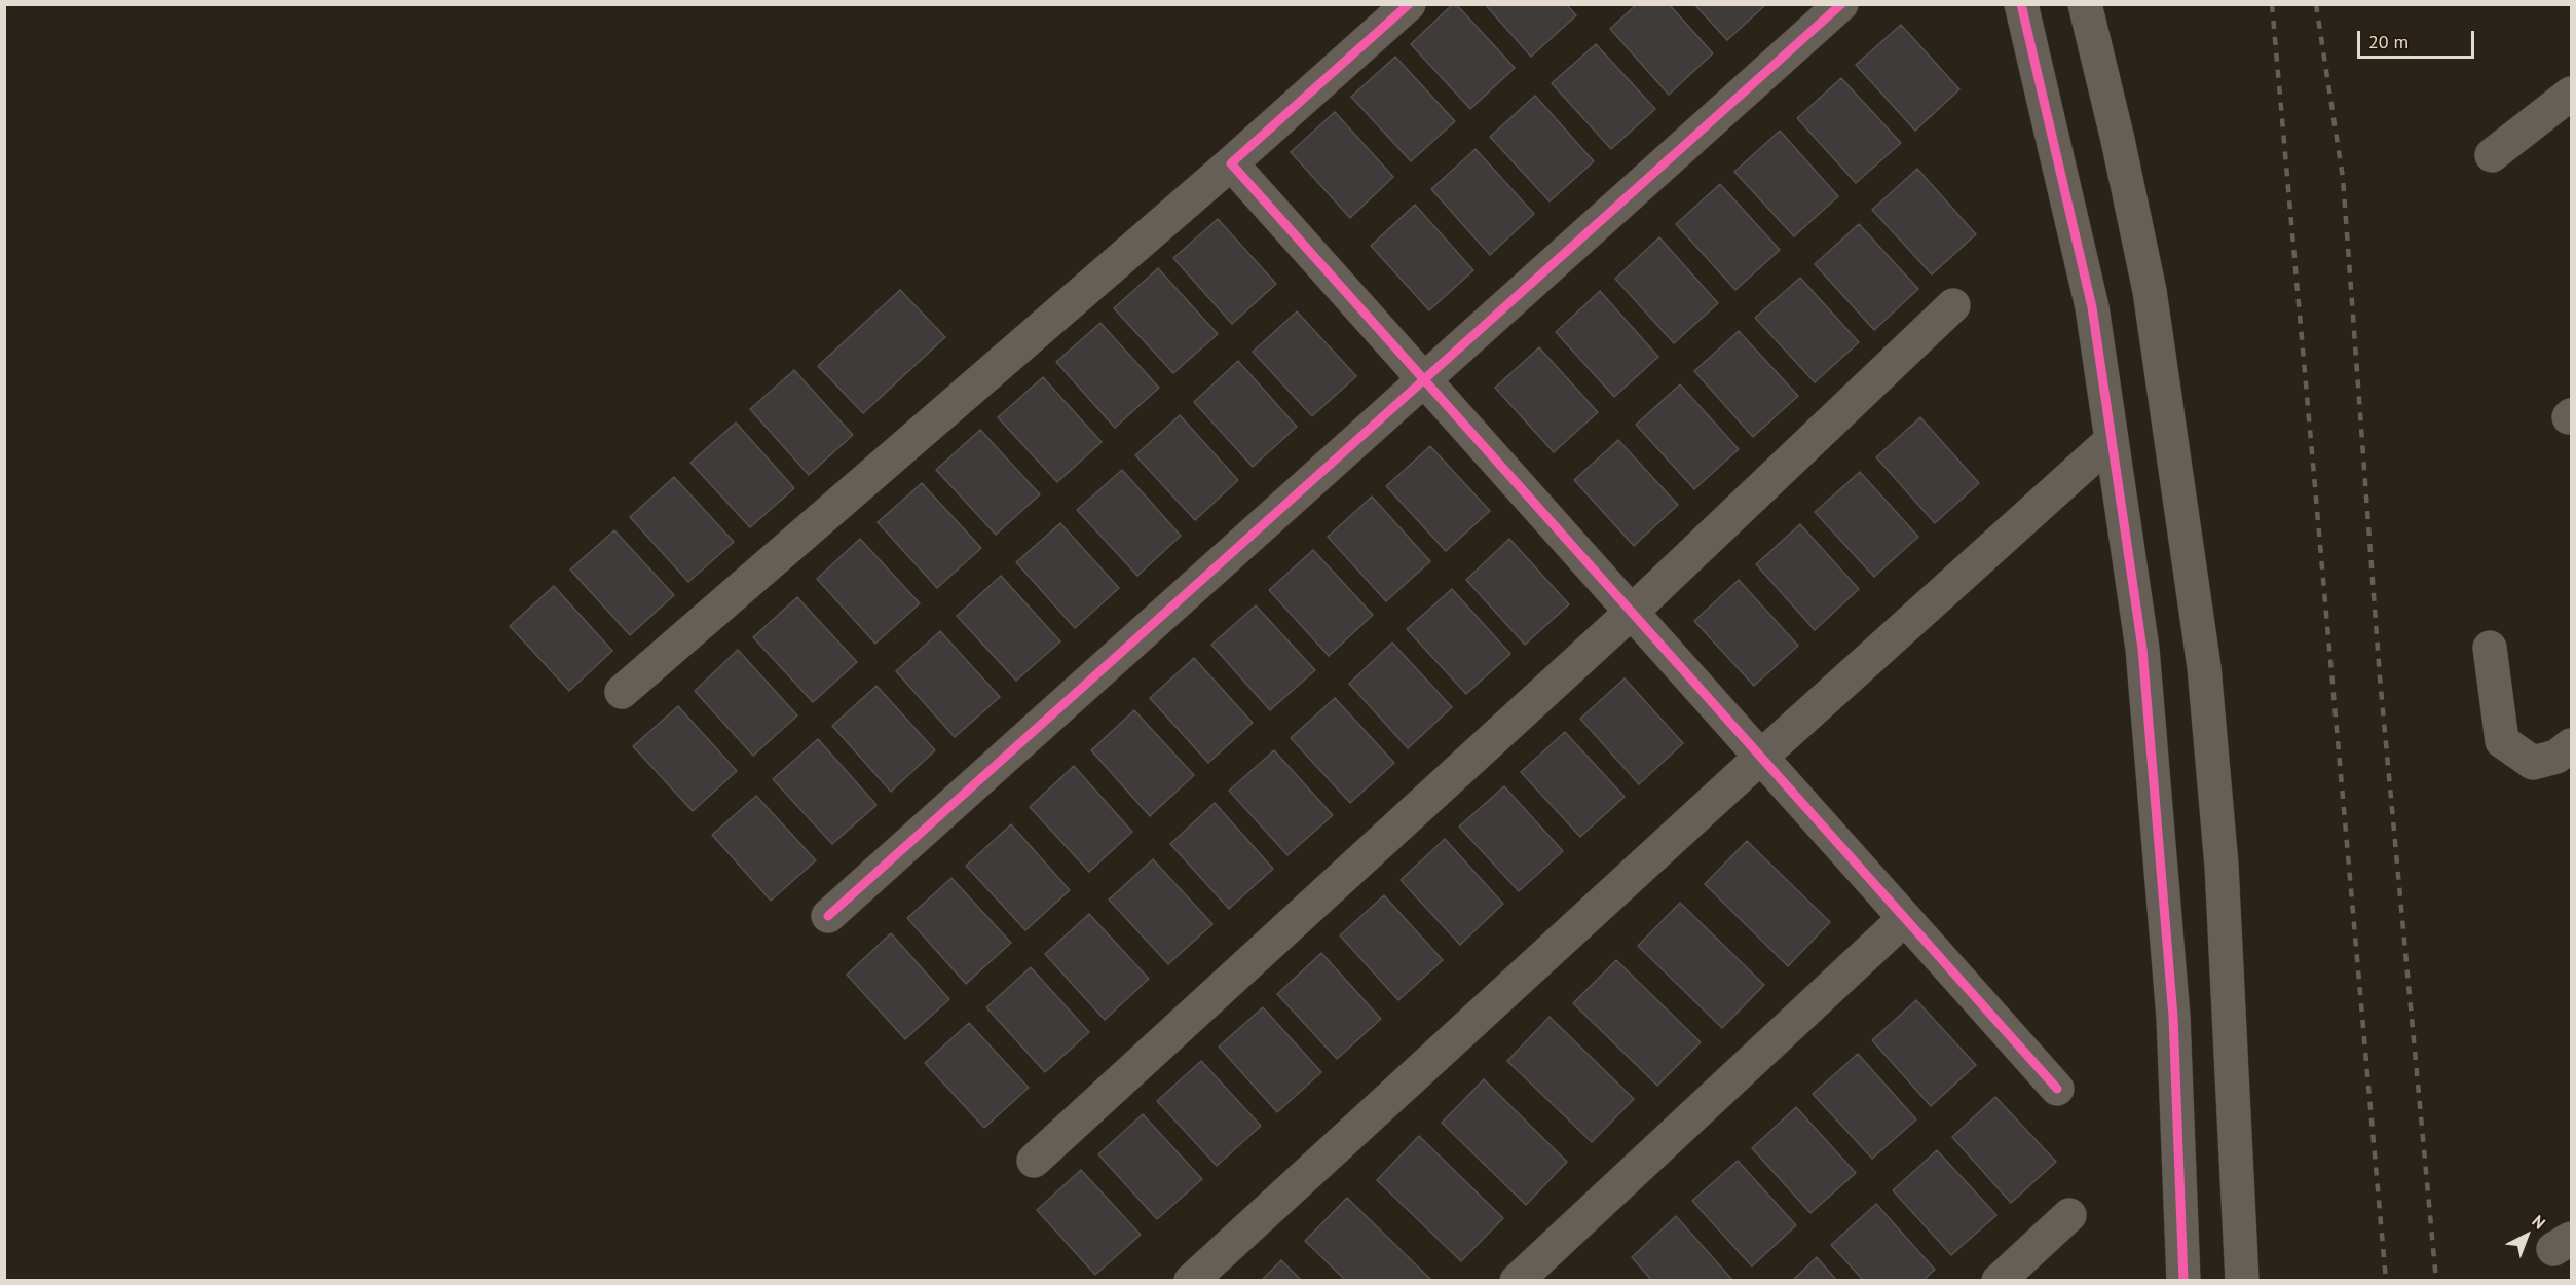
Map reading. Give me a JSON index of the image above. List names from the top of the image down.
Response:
{
  "scale_bar": "20 m",
  "north": "top right"
}
